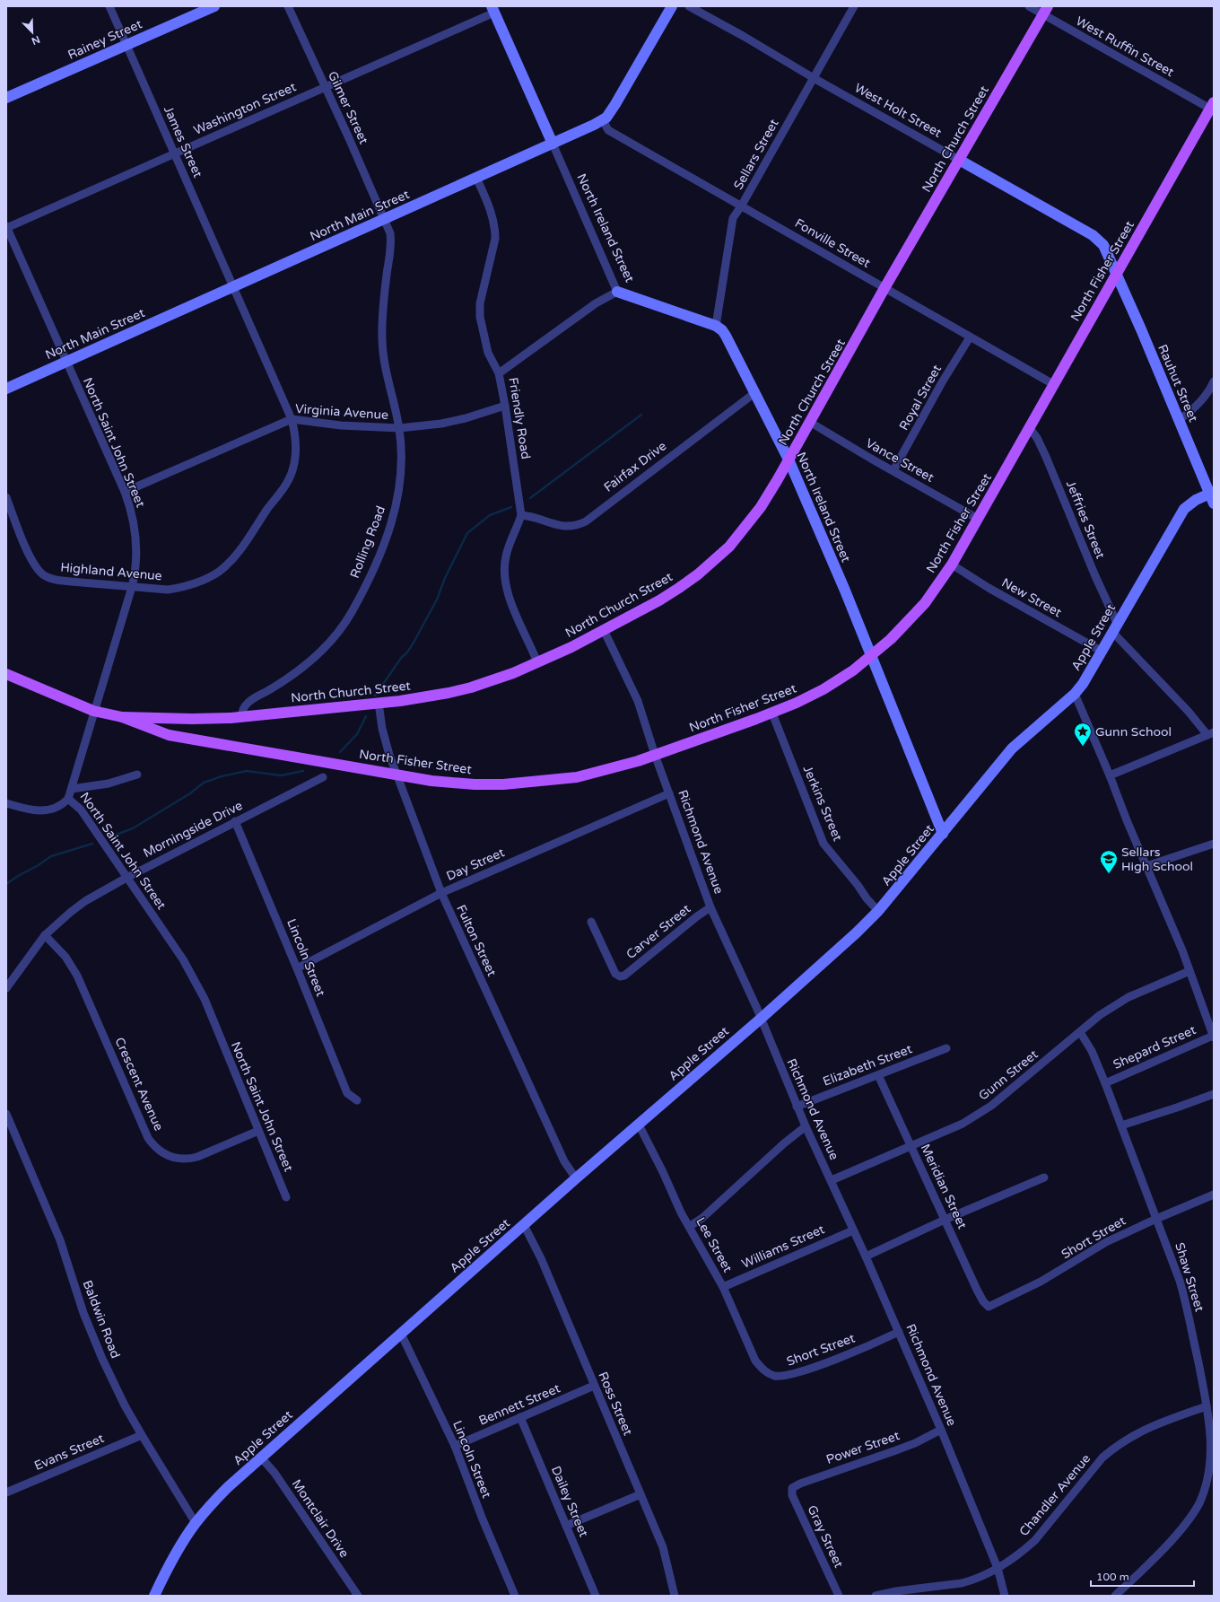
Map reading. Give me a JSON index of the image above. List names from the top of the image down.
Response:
{
  "streets": {
    "main road": ["North Church Street", "North Fisher Street"],
    "street": [
      "Rainey Street",
      "West Ruffin Street",
      "Gilmer Street",
      "Washington Street",
      "West Holt Street",
      "James Street",
      "Sellars Street",
      "North Main Street",
      "North Ireland Street",
      "Fonville Street",
      "Rauhut Street",
      "Royal Street",
      "Virginia Avenue",
      "Friendly Road",
      "North Saint John Street",
      "Vance Street",
      "Fairfax Drive",
      "Jeffries Street",
      "Rolling Road",
      "Highland Avenue",
      "New Street",
      "Apple Street",
      "Jerkins Street",
      "Morningside Drive",
      "Richmond Avenue",
      "Day Street",
      "Carver Street",
      "Fulton Street",
      "Lincoln Street",
      "Shepard Street",
      "Elizabeth Street",
      "Gunn Street",
      "Crescent Avenue",
      "Meridian Street",
      "Short Street",
      "Lee Street",
      "Williams Street",
      "Shaw Street",
      "Baldwin Road",
      "Ross Street",
      "Bennett Street",
      "Power Street",
      "Evans Street",
      "Chandler Avenue",
      "Dailey Street",
      "Montclair Drive",
      "Gray Street"
    ]
  },
  "crossings": [
    ["Rainey Street", "James Street"],
    ["West Ruffin Street", "North Church Street"],
    ["West Ruffin Street", "North Fisher Street"],
    ["Gilmer Street", "Washington Street"],
    ["Gilmer Street", "North Main Street"],
    ["Gilmer Street", "Rolling Road"],
    ["Washington Street", "James Street"],
    ["Washington Street", "North Saint John Street"],
    ["West Holt Street", "North Church Street"],
    ["West Holt Street", "Sellars Street"],
    ["West Holt Street", "North Fisher Street"],
    ["West Holt Street", "Rauhut Street"],
    ["North Church Street", "North Ireland Street"],
    ["North Church Street", "Fonville Street"],
    ["North Church Street", "North Fisher Street"],
    ["North Church Street", "Friendly Road"],
    ["North Church Street", "North Saint John Street"],
    ["North Church Street", "Vance Street"],
    ["North Church Street", "Rolling Road"],
    ["North Church Street", "Richmond Avenue"],
    ["North Church Street", "Fulton Street"],
    ["James Street", "North Main Street"],
    ["James Street", "Highland Avenue"],
    ["Sellars Street", "North Ireland Street"],
    ["Sellars Street", "Fonville Street"],
    ["North Main Street", "North Ireland Street"],
    ["North Main Street", "Fonville Street"],
    ["North Main Street", "Friendly Road"],
    ["North Main Street", "North Saint John Street"],
    ["North Main Street", "Rolling Road"],
    ["North Main Street", "Highland Avenue"],
    ["North Ireland Street", "North Fisher Street"],
    ["North Ireland Street", "Fairfax Drive"],
    ["North Ireland Street", "Apple Street"],
    ["Fonville Street", "North Fisher Street"],
    ["Fonville Street", "Royal Street"],
    ["North Fisher Street", "Rauhut Street"],
    ["North Fisher Street", "Vance Street"],
    ["North Fisher Street", "Jeffries Street"],
    ["North Fisher Street", "New Street"],
    ["North Fisher Street", "Jerkins Street"],
    ["North Fisher Street", "Richmond Avenue"],
    ["North Fisher Street", "Fulton Street"],
    ["Rauhut Street", "Apple Street"],
    ["Royal Street", "Vance Street"],
    ["Virginia Avenue", "Friendly Road"],
    ["Virginia Avenue", "North Saint John Street"],
    ["Virginia Avenue", "Rolling Road"],
    ["Virginia Avenue", "Highland Avenue"],
    ["Friendly Road", "Fairfax Drive"],
    ["North Saint John Street", "Highland Avenue"],
    ["North Saint John Street", "Morningside Drive"],
    ["North Saint John Street", "Crescent Avenue"],
    ["Jeffries Street", "Apple Street"],
    ["New Street", "Apple Street"],
    ["Apple Street", "Jerkins Street"],
    ["Apple Street", "Richmond Avenue"],
    ["Apple Street", "Fulton Street"],
    ["Apple Street", "Lincoln Street"],
    ["Apple Street", "Lee Street"],
    ["Apple Street", "Baldwin Road"],
    ["Apple Street", "Ross Street"],
    ["Apple Street", "Montclair Drive"],
    ["Morningside Drive", "Lincoln Street"],
    ["Morningside Drive", "Crescent Avenue"],
    ["Richmond Avenue", "Day Street"],
    ["Richmond Avenue", "Carver Street"],
    ["Richmond Avenue", "Elizabeth Street"],
    ["Richmond Avenue", "Gunn Street"],
    ["Richmond Avenue", "Short Street"],
    ["Richmond Avenue", "Williams Street"],
    ["Richmond Avenue", "Power Street"],
    ["Richmond Avenue", "Chandler Avenue"],
    ["Day Street", "Fulton Street"],
    ["Day Street", "Lincoln Street"],
    ["Lincoln Street", "Bennett Street"],
    ["Shepard Street", "Shaw Street"],
    ["Elizabeth Street", "Meridian Street"],
    ["Gunn Street", "Meridian Street"],
    ["Gunn Street", "Shaw Street"],
    ["Meridian Street", "Short Street"],
    ["Short Street", "Lee Street"],
    ["Short Street", "Shaw Street"],
    ["Lee Street", "Williams Street"],
    ["Shaw Street", "Chandler Avenue"],
    ["Baldwin Road", "Evans Street"],
    ["Ross Street", "Bennett Street"],
    ["Bennett Street", "Dailey Street"],
    ["Power Street", "Gray Street"]
  ],
  "places": {
    "place": ["Gunn School"],
    "school or university": ["Sellars High School"]
  },
  "scale_bar": "100 m",
  "north": "bottom right"
}
